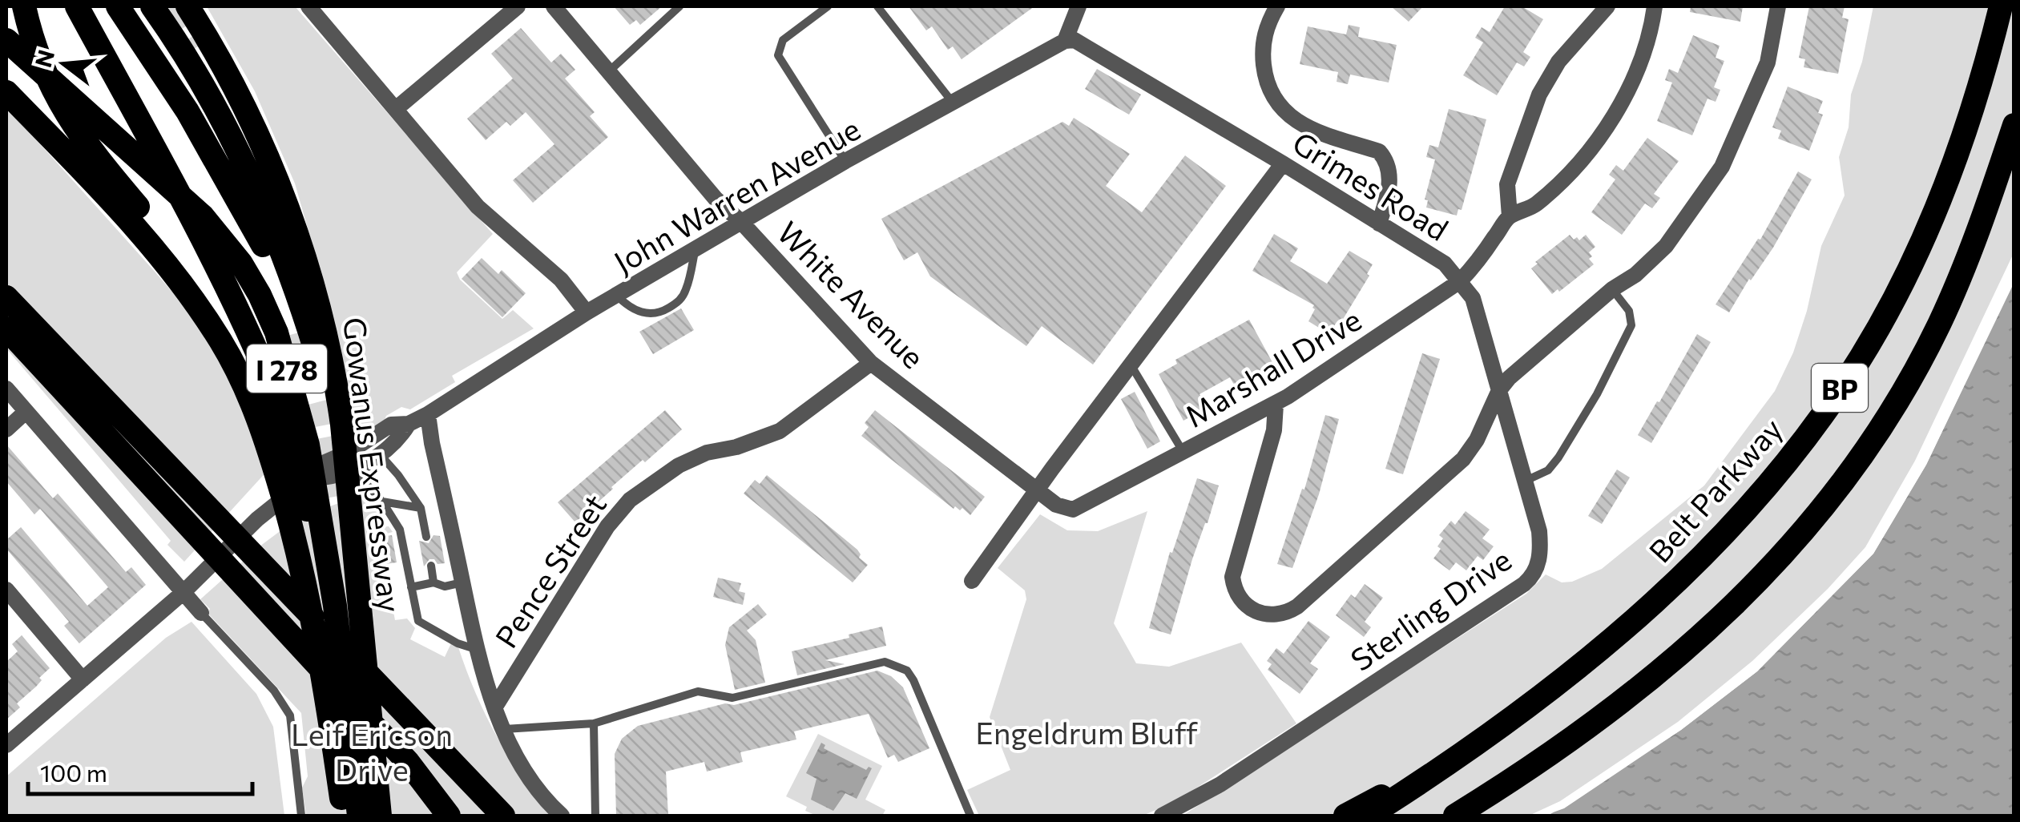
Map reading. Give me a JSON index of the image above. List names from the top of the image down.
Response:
{
  "streets": {
    "highway": [
      "I 278",
      "BP",
      "Gowanus Expressway",
      "Belt Parkway"
    ],
    "street": [
      "Grimes Road",
      "John Warren Avenue",
      "White Avenue",
      "Marshall Drive",
      "Pence Street",
      "Sterling Drive"
    ]
  },
  "crossings": [
    ["Grimes Road", "John Warren Avenue"],
    ["Grimes Road", "Marshall Drive"],
    ["Grimes Road", "Sterling Drive"],
    ["John Warren Avenue", "White Avenue"],
    ["John Warren Avenue", "I 278"],
    ["John Warren Avenue", "Gowanus Expressway"],
    ["White Avenue", "Marshall Drive"],
    ["White Avenue", "Pence Street"]
  ],
  "parks": ["Engeldrum Bluff", "Leif Ericson Drive"],
  "scale_bar": "100 m",
  "north": "left"
}
